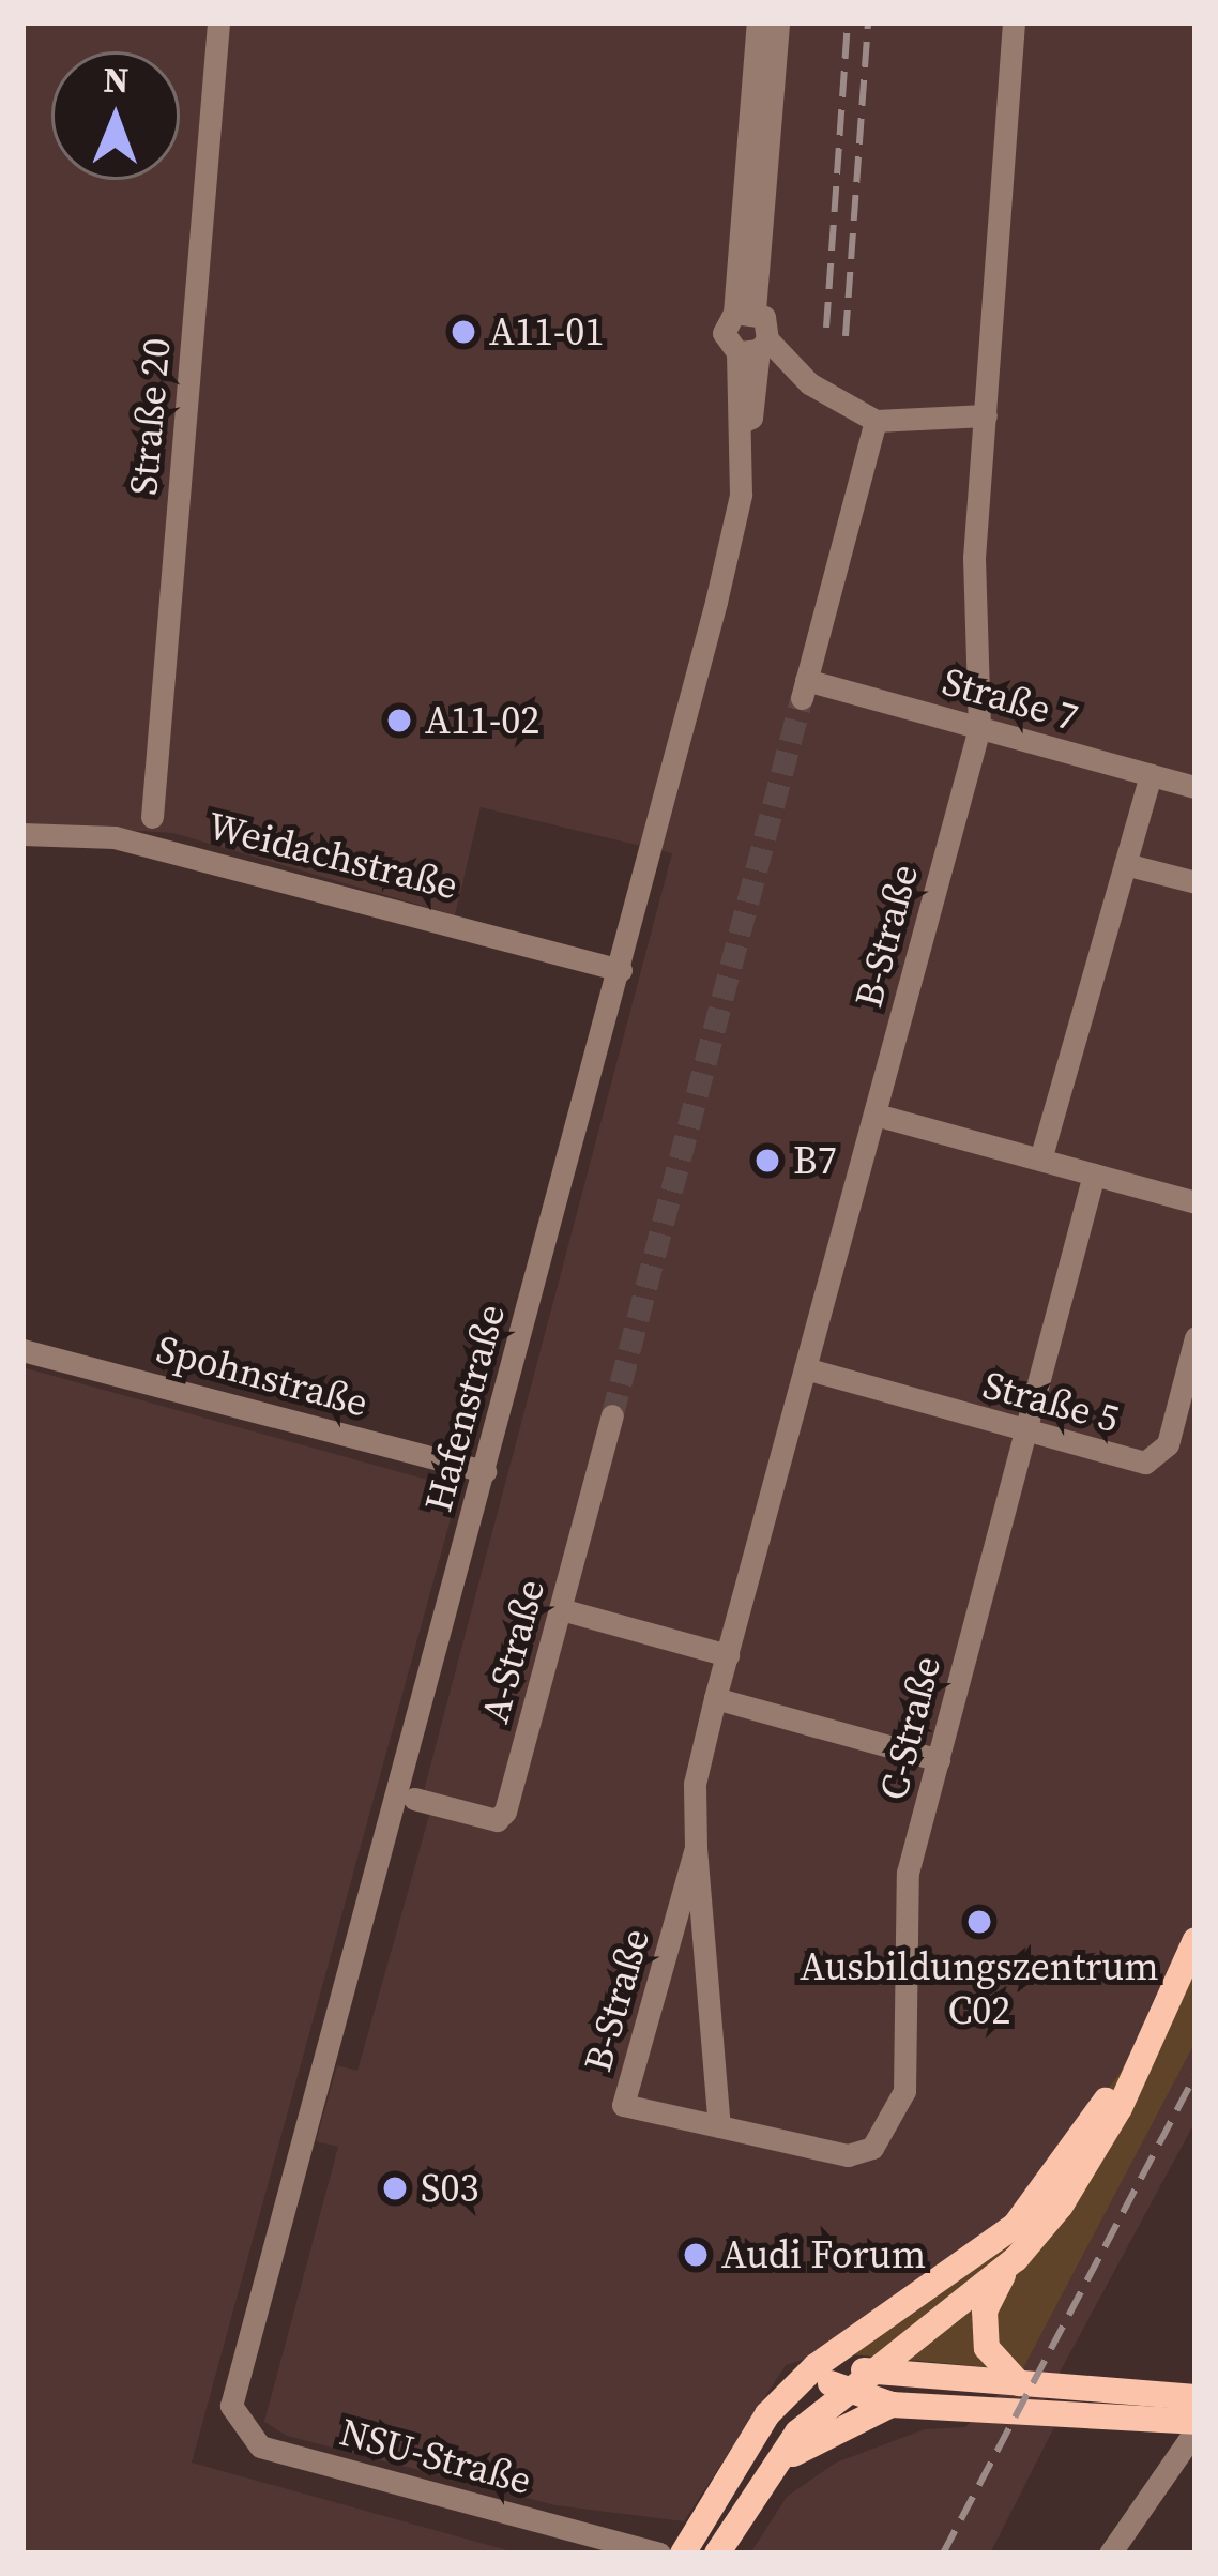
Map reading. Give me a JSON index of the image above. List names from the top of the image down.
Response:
{
  "streets": {
    "street": [
      "Straße 20",
      "Straße 7",
      "Weidachstraße",
      "B-Straße",
      "Spohnstraße",
      "Straße 5",
      "Hafenstraße",
      "A-Straße",
      "C-Straße",
      "NSU-Straße"
    ]
  },
  "crossings": [
    ["Straße 7", "B-Straße"],
    ["Weidachstraße", "Hafenstraße"],
    ["B-Straße", "Straße 5"],
    ["B-Straße", "C-Straße"],
    ["Spohnstraße", "Hafenstraße"],
    ["Straße 5", "C-Straße"],
    ["Hafenstraße", "NSU-Straße"]
  ],
  "places": [
    "A11-01",
    "A11-02",
    "B7",
    "Ausbildungszentrum C02",
    "S03",
    "Audi Forum"
  ],
  "north": "top"
}
